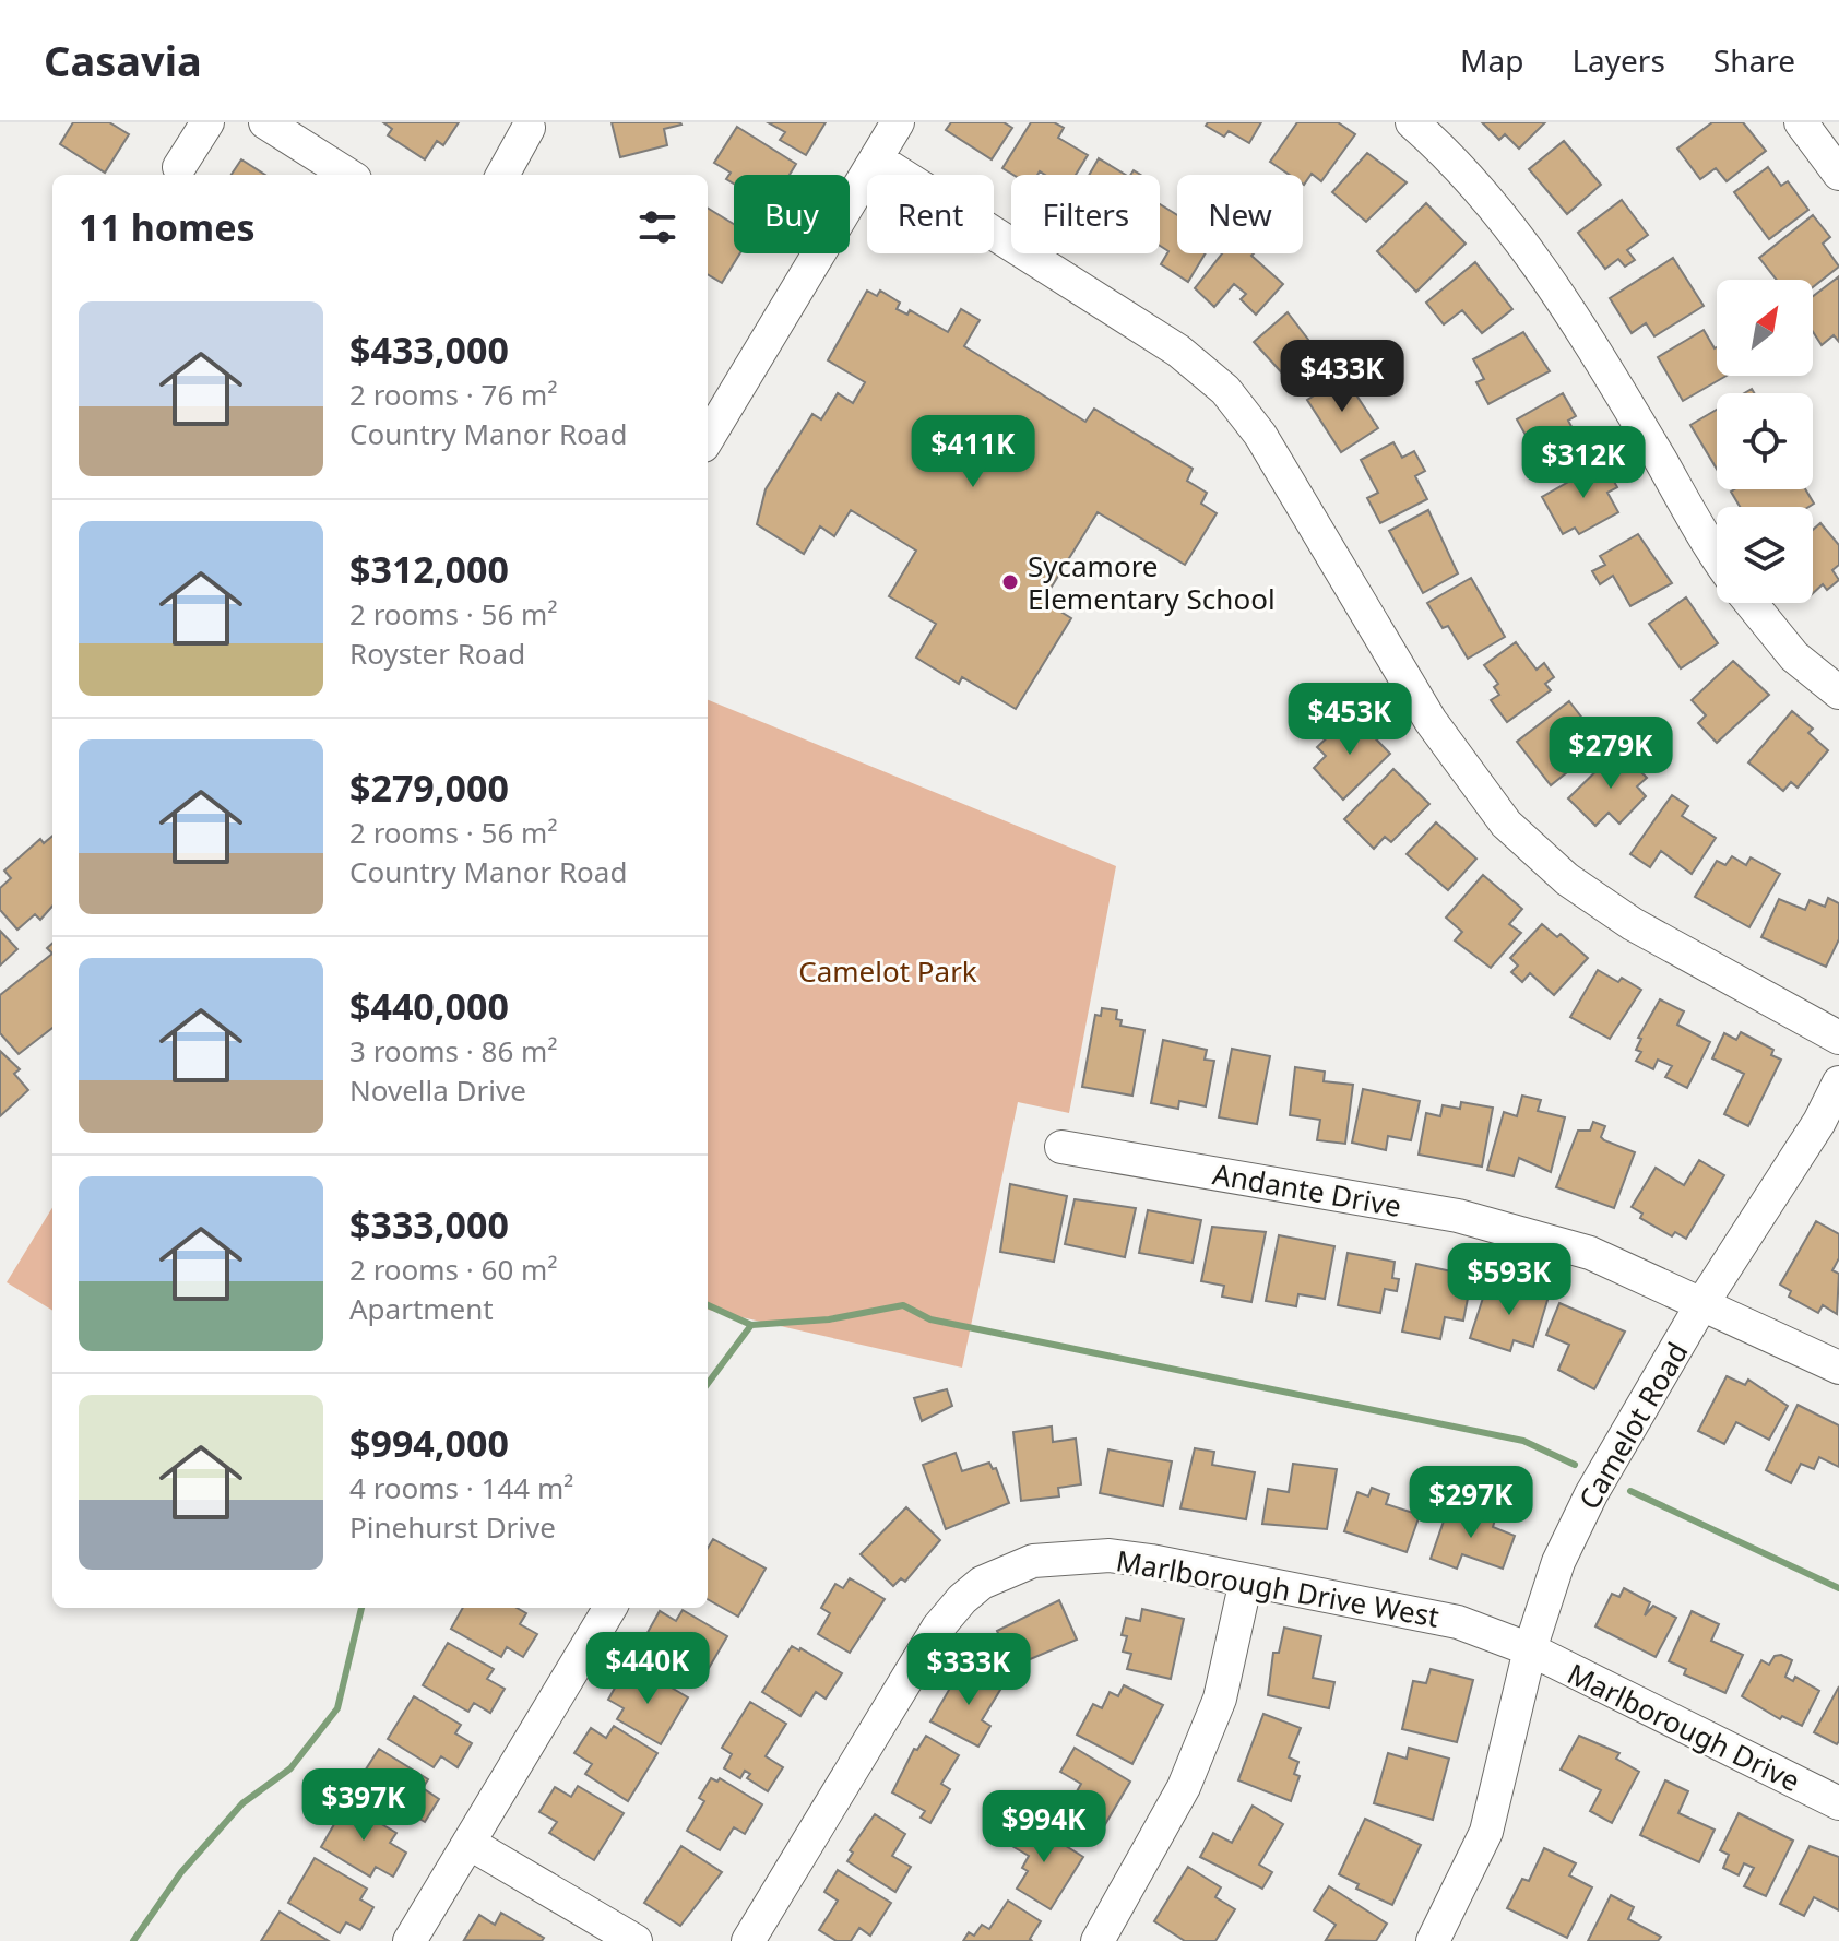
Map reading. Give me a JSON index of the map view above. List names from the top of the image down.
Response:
{
  "streets": {
    "street": [
      "Andante Drive",
      "Camelot Road",
      "Marlborough Drive West",
      "Marlborough Drive"
    ]
  },
  "crossings": [
    ["Andante Drive", "Camelot Road"],
    ["Camelot Road", "Marlborough Drive West"],
    ["Camelot Road", "Marlborough Drive"],
    ["Marlborough Drive West", "Marlborough Drive"]
  ],
  "parks": ["Camelot Park"],
  "places": ["Sycamore Elementary School"],
  "north": "top right",
  "page": {
    "header": "Casavia",
    "nav": ["Map", "Layers", "Share"],
    "chip": [
      "Buy",
      "Rent",
      "Filters",
      "New"
    ],
    "heading": "11 homes",
    "list": [
      {
        "name": "$433,000",
        "note": "2 rooms · 76 m² · Country Manor Road"
      },
      {
        "name": "$312,000",
        "note": "2 rooms · 56 m² · Royster Road"
      },
      {
        "name": "$279,000",
        "note": "2 rooms · 56 m² · Country Manor Road"
      },
      {
        "name": "$440,000",
        "note": "3 rooms · 86 m² · Novella Drive"
      },
      {
        "name": "$333,000",
        "note": "2 rooms · 60 m² · Apartment"
      },
      {
        "name": "$994,000",
        "note": "4 rooms · 144 m² · Pinehurst Drive"
      }
    ],
    "price": [
      "$433K",
      "$411K",
      "$312K",
      "$453K",
      "$279K",
      "$593K",
      "$297K",
      "$440K",
      "$333K",
      "$397K",
      "$994K"
    ]
  }
}
